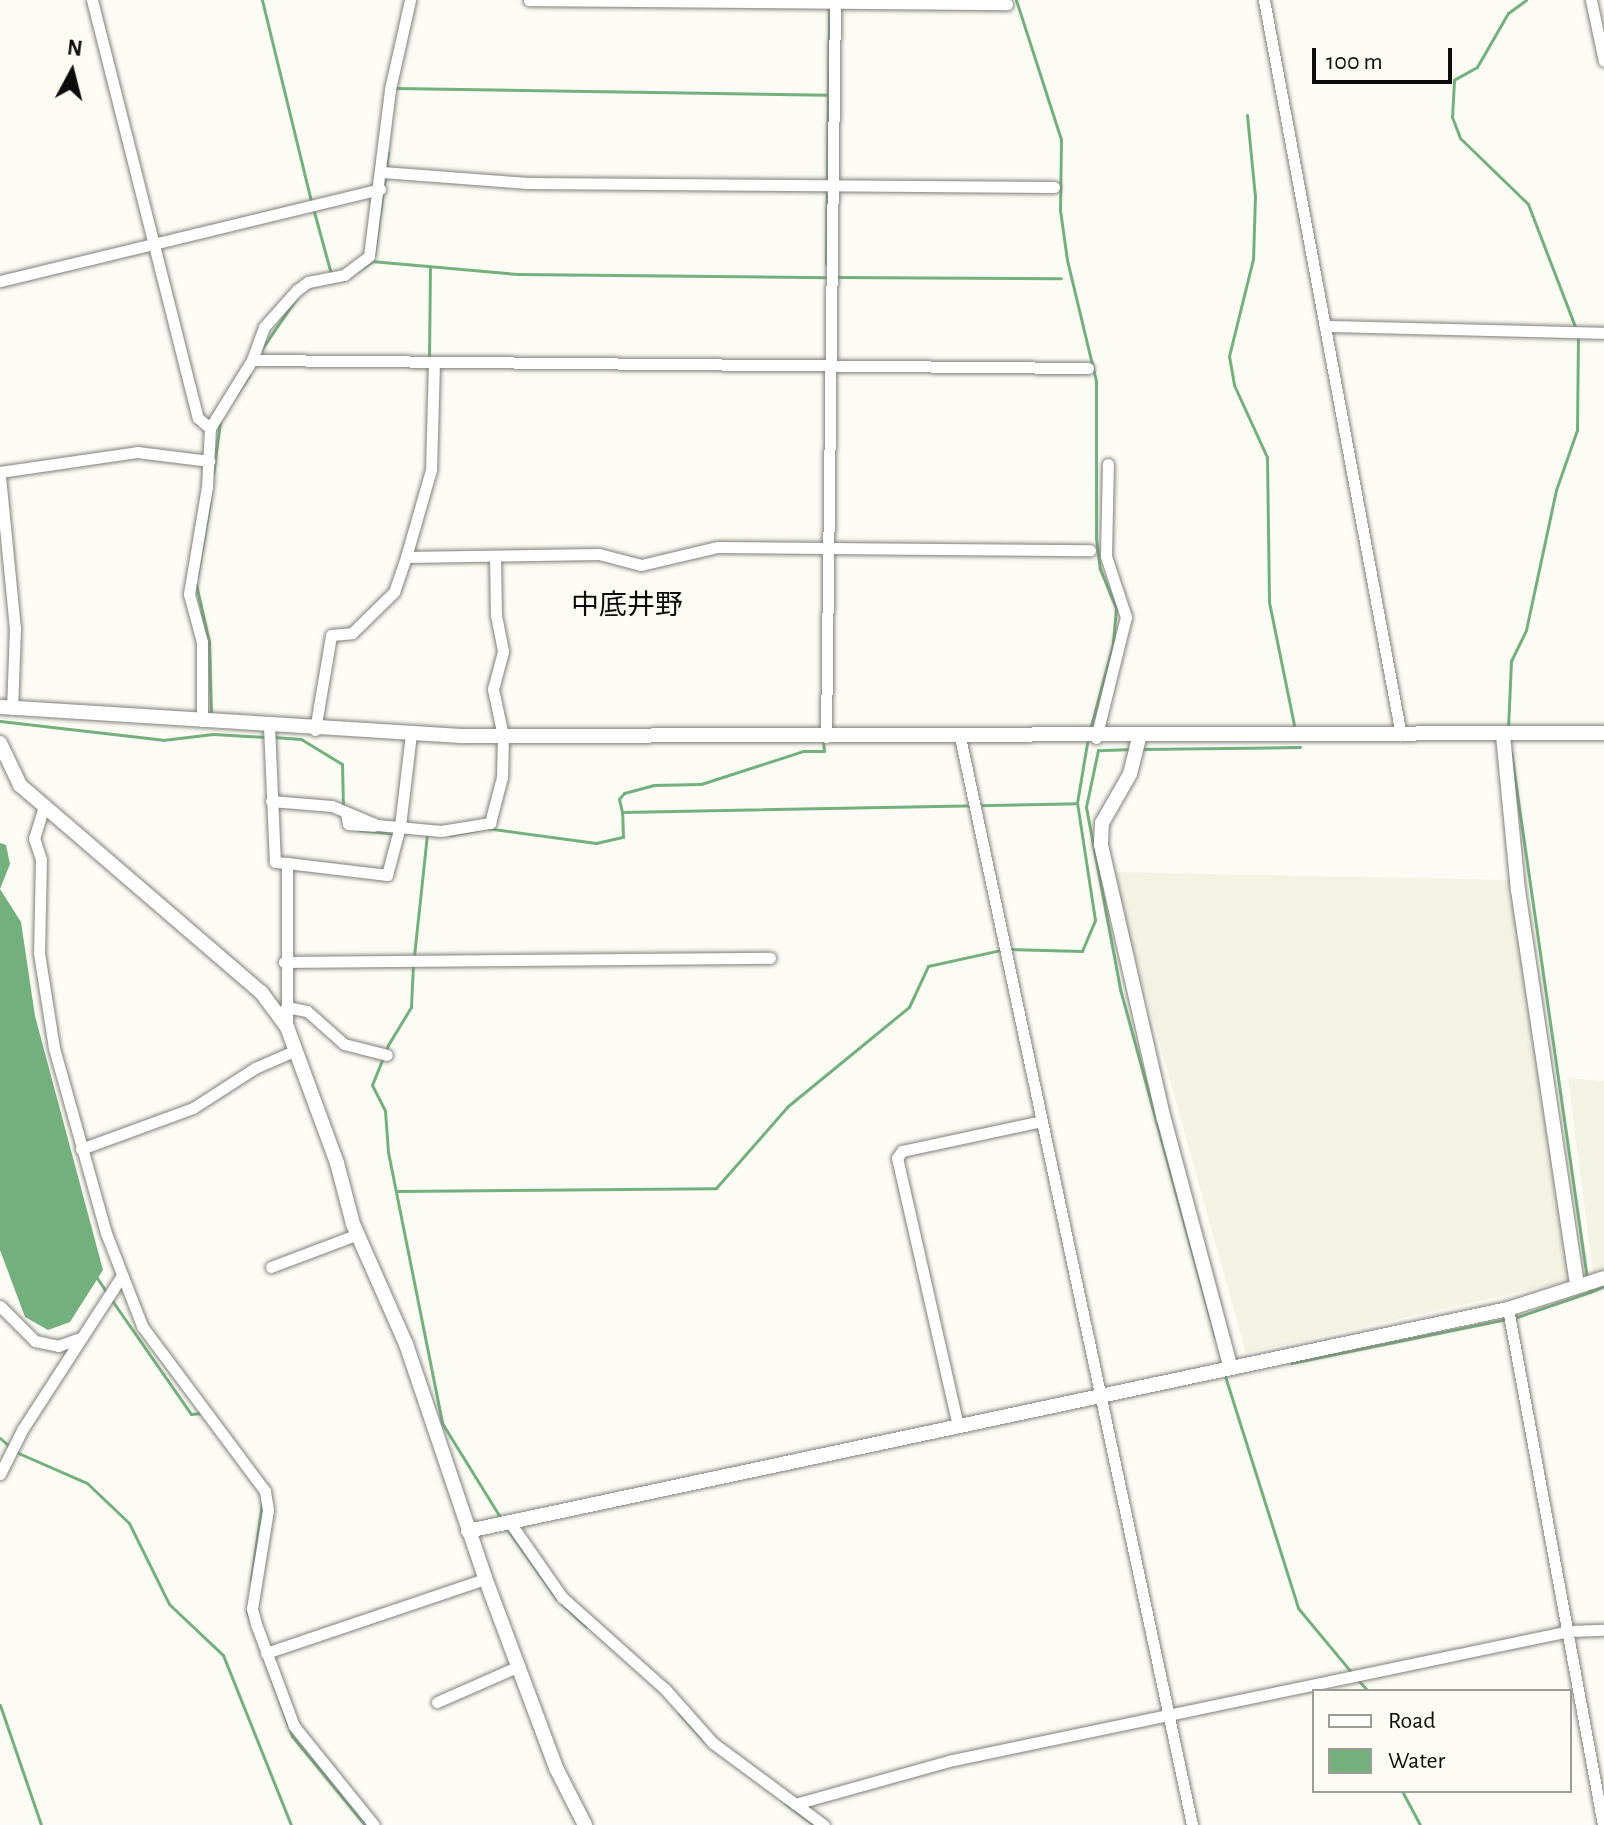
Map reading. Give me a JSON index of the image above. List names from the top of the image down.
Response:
{
  "districts": ["中底井野"],
  "legend": ["Road", "Water"],
  "scale_bar": "100 m",
  "north": "top"
}
